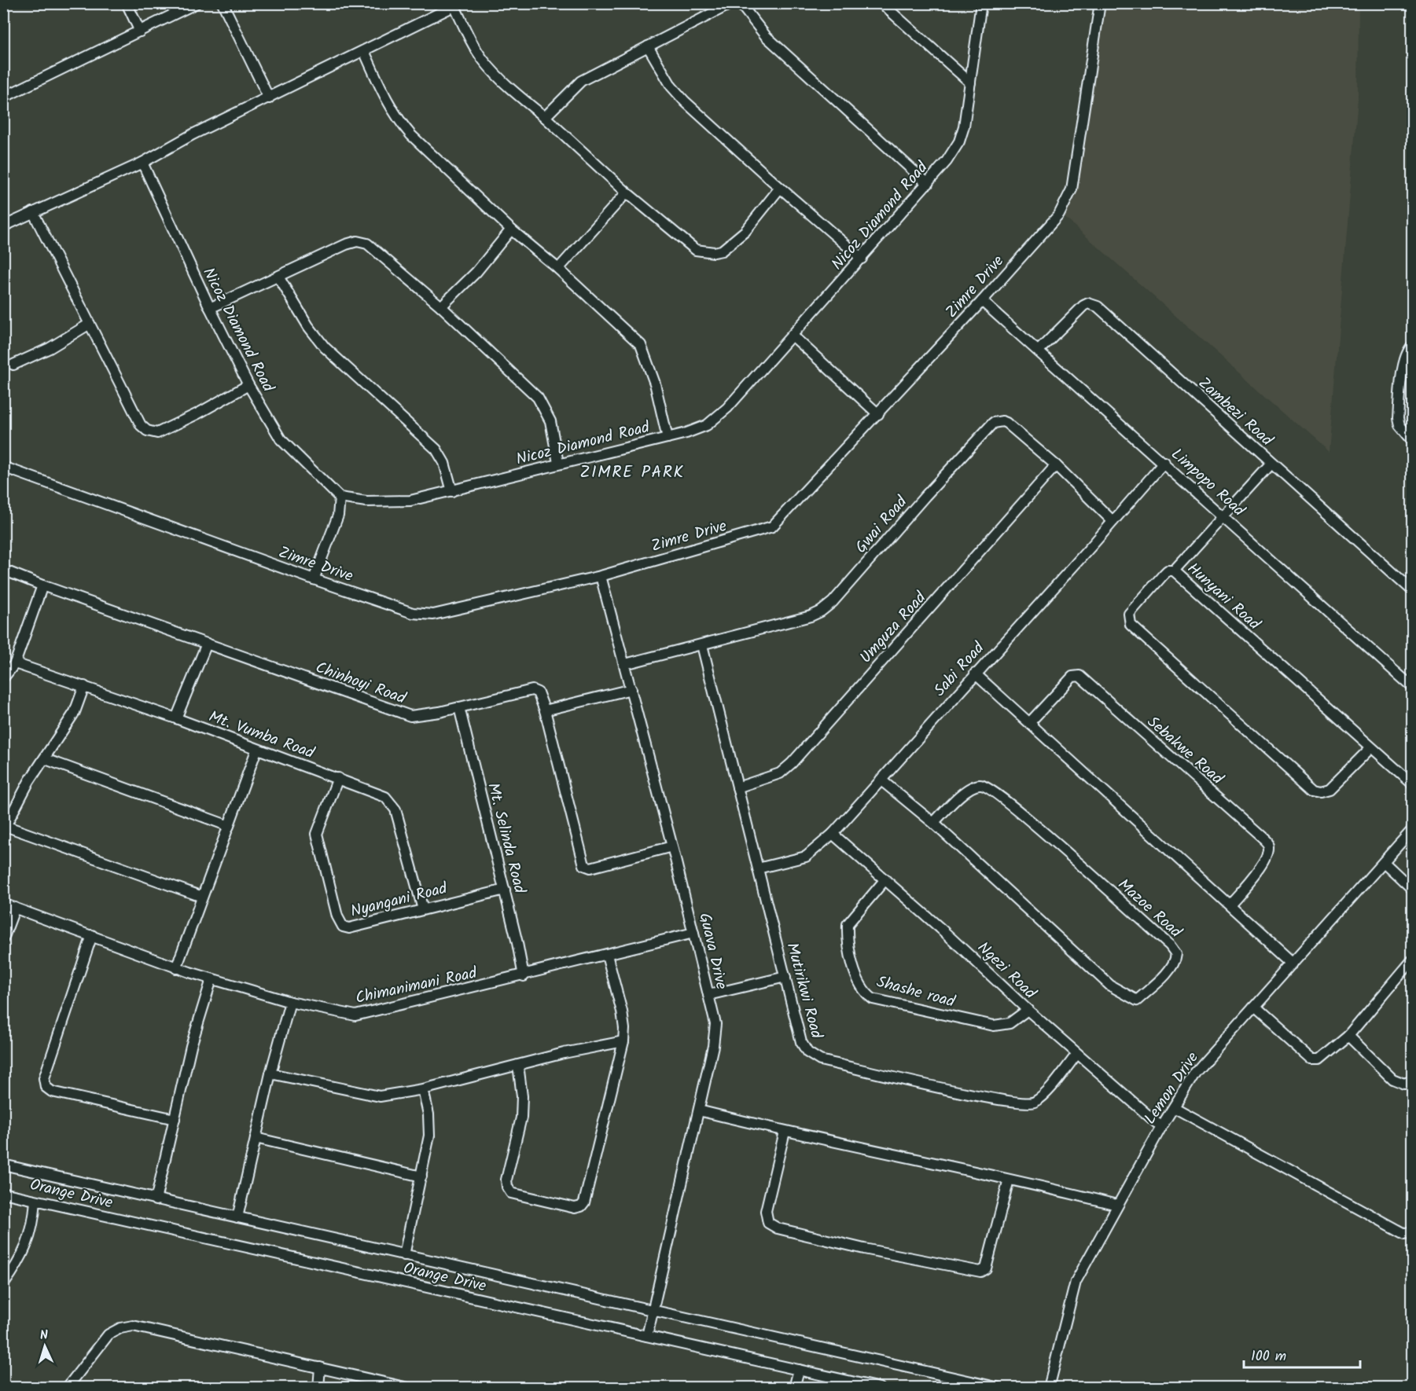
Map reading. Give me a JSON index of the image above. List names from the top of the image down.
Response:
{
  "streets": {
    "street": [
      "Nicoz Diamond Road",
      "Zimre Drive",
      "Zambezi Road",
      "Limpopo Road",
      "Gwai Road",
      "Hunyani Road",
      "Umguza Road",
      "Sabi Road",
      "Chinhoyi Road",
      "Mt. Vumba Road",
      "Sebakwe Road",
      "Mt. Selinda Road",
      "Nyangani Road",
      "Mazoe Road",
      "Guava Drive",
      "Ngezi Road",
      "Chimanimani Road",
      "Mutirikwi Road",
      "Shashe road",
      "Lemon Drive",
      "Orange Drive"
    ]
  },
  "crossings": [
    ["Zimre Drive", "Limpopo Road"],
    ["Zimre Drive", "Guava Drive"],
    ["Zambezi Road", "Limpopo Road"],
    ["Limpopo Road", "Sabi Road"],
    ["Gwai Road", "Umguza Road"],
    ["Gwai Road", "Sabi Road"],
    ["Gwai Road", "Guava Drive"],
    ["Gwai Road", "Mutirikwi Road"],
    ["Umguza Road", "Mutirikwi Road"],
    ["Sabi Road", "Mazoe Road"],
    ["Sabi Road", "Ngezi Road"],
    ["Sabi Road", "Mutirikwi Road"],
    ["Chinhoyi Road", "Mt. Selinda Road"],
    ["Chinhoyi Road", "Guava Drive"],
    ["Mt. Vumba Road", "Nyangani Road"],
    ["Mt. Selinda Road", "Nyangani Road"],
    ["Mt. Selinda Road", "Chimanimani Road"],
    ["Guava Drive", "Chimanimani Road"],
    ["Guava Drive", "Orange Drive"],
    ["Ngezi Road", "Mutirikwi Road"],
    ["Ngezi Road", "Shashe road"],
    ["Ngezi Road", "Lemon Drive"]
  ],
  "districts": ["ZIMRE PARK"],
  "scale_bar": "100 m",
  "north": "top"
}
